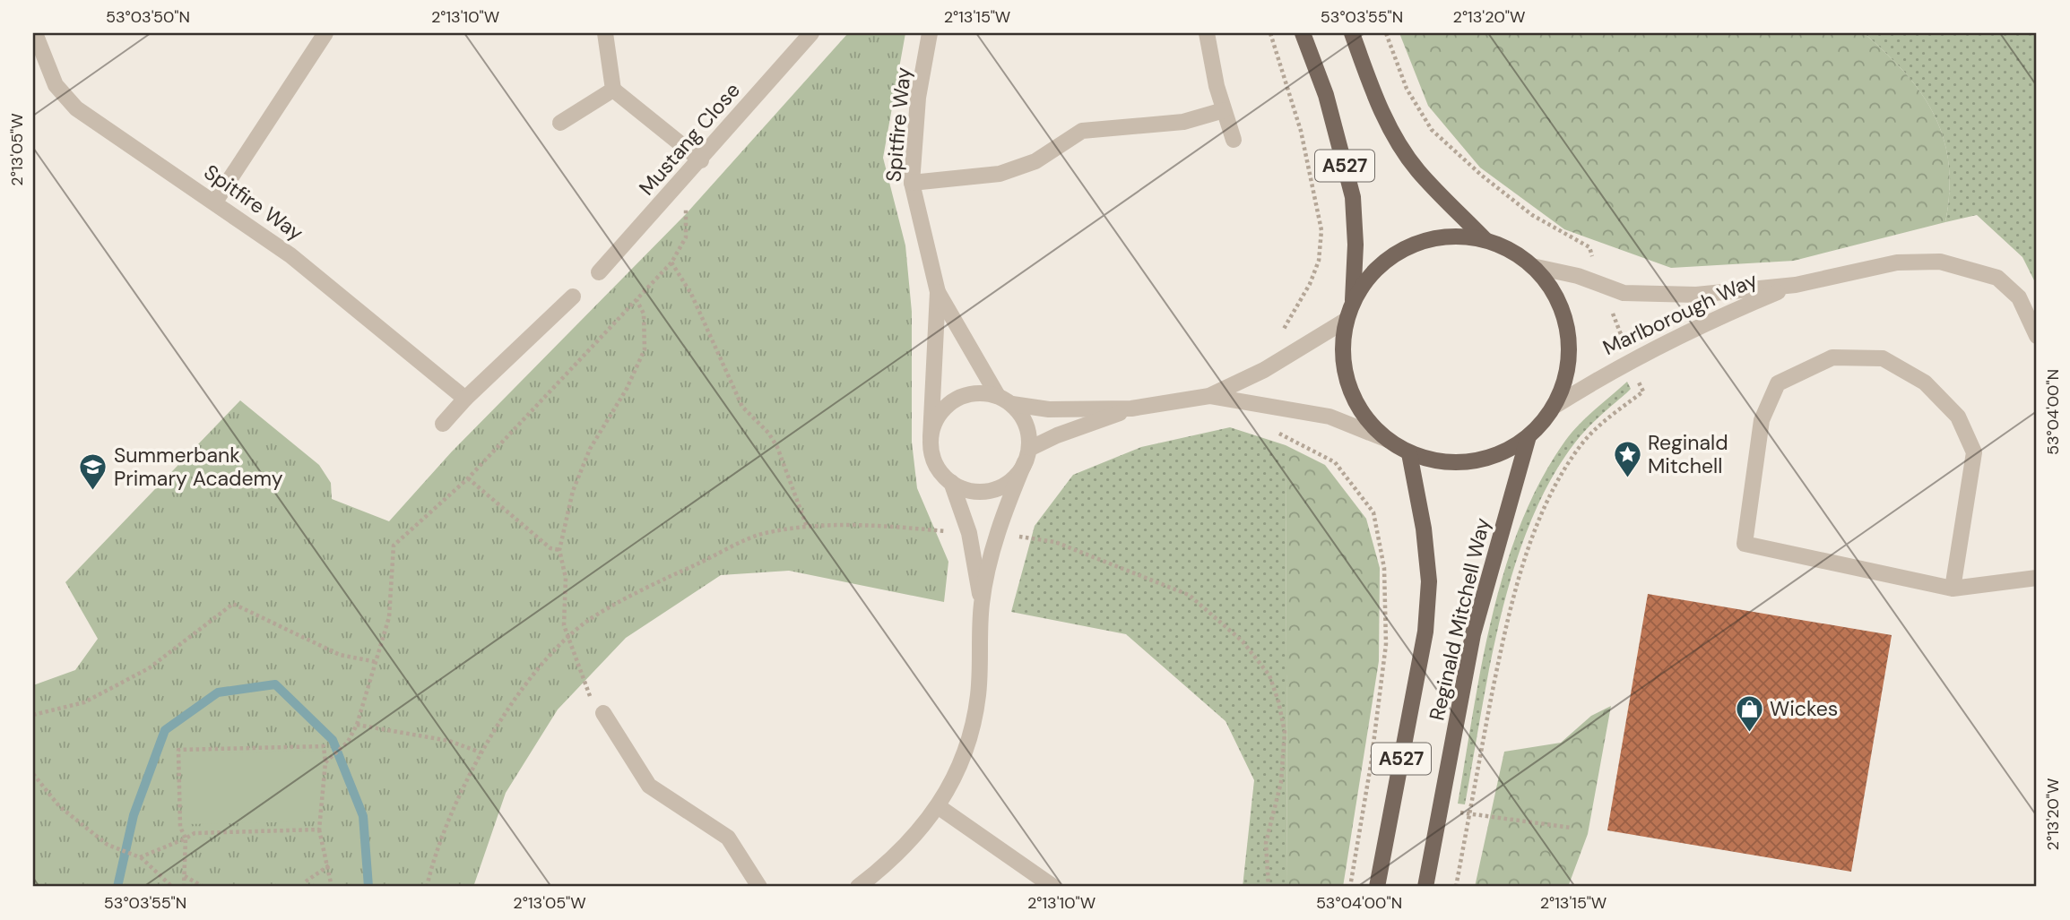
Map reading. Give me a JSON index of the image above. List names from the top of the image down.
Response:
{
  "streets": {
    "main road": ["A527", "Reginald Mitchell Way"],
    "street": ["Spitfire Way", "Mustang Close", "Marlborough Way"]
  },
  "places": {
    "place": ["Reginald Mitchell"],
    "school or university": ["Summerbank Primary Academy"],
    "shop": ["Wickes"]
  },
  "coordinates": [
    "53°03'50\"N",
    "2°13'10\"W",
    "2°13'15\"W",
    "53°03'55\"N",
    "2°13'20\"W",
    "2°13'05\"W",
    "53°04'00\"N"
  ]
}
